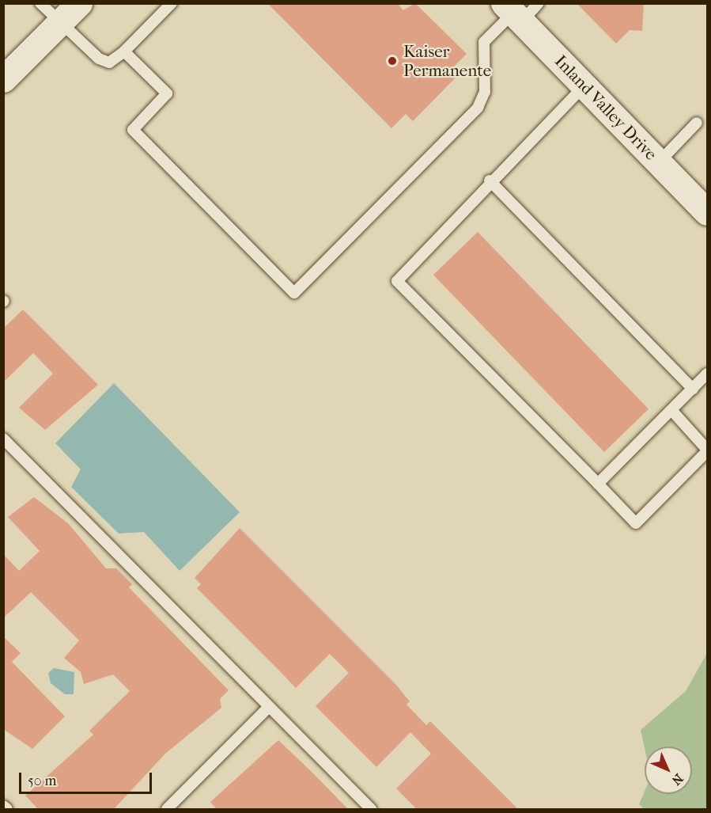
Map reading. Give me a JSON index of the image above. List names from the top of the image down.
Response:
{
  "streets": {
    "street": ["Inland Valley Drive"]
  },
  "places": ["Kaiser Permanente"],
  "scale_bar": "50 m",
  "north": "bottom right"
}
